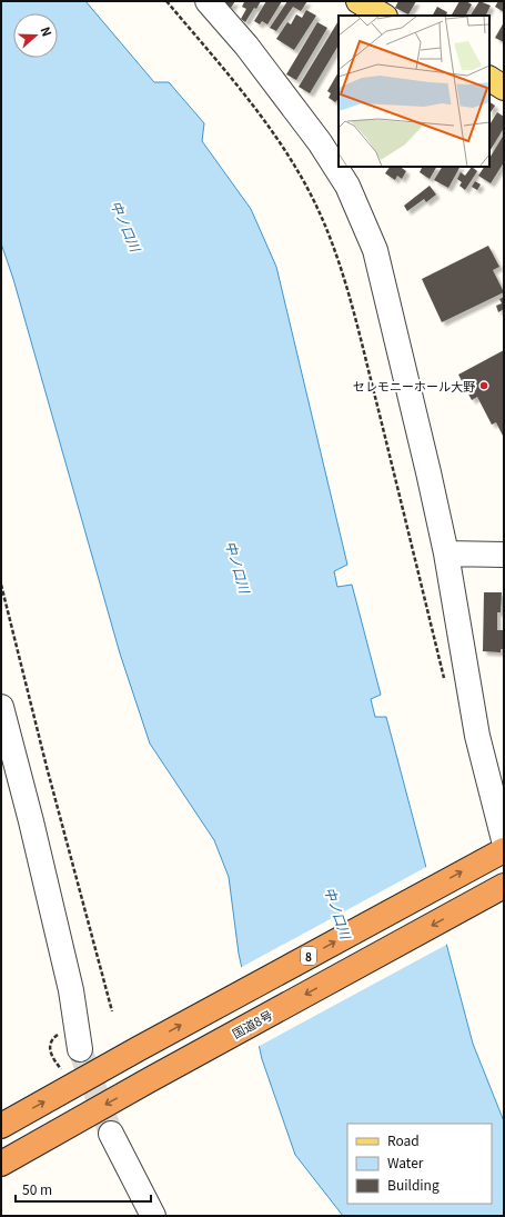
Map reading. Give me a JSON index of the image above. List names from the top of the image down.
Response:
{
  "streets": {
    "highway": ["8", "国道8号"]
  },
  "water": ["中ノ口川"],
  "places": ["セレモニーホール大野"],
  "legend": ["Road", "Water", "Building"],
  "scale_bar": "50 m",
  "north": "right"
}
